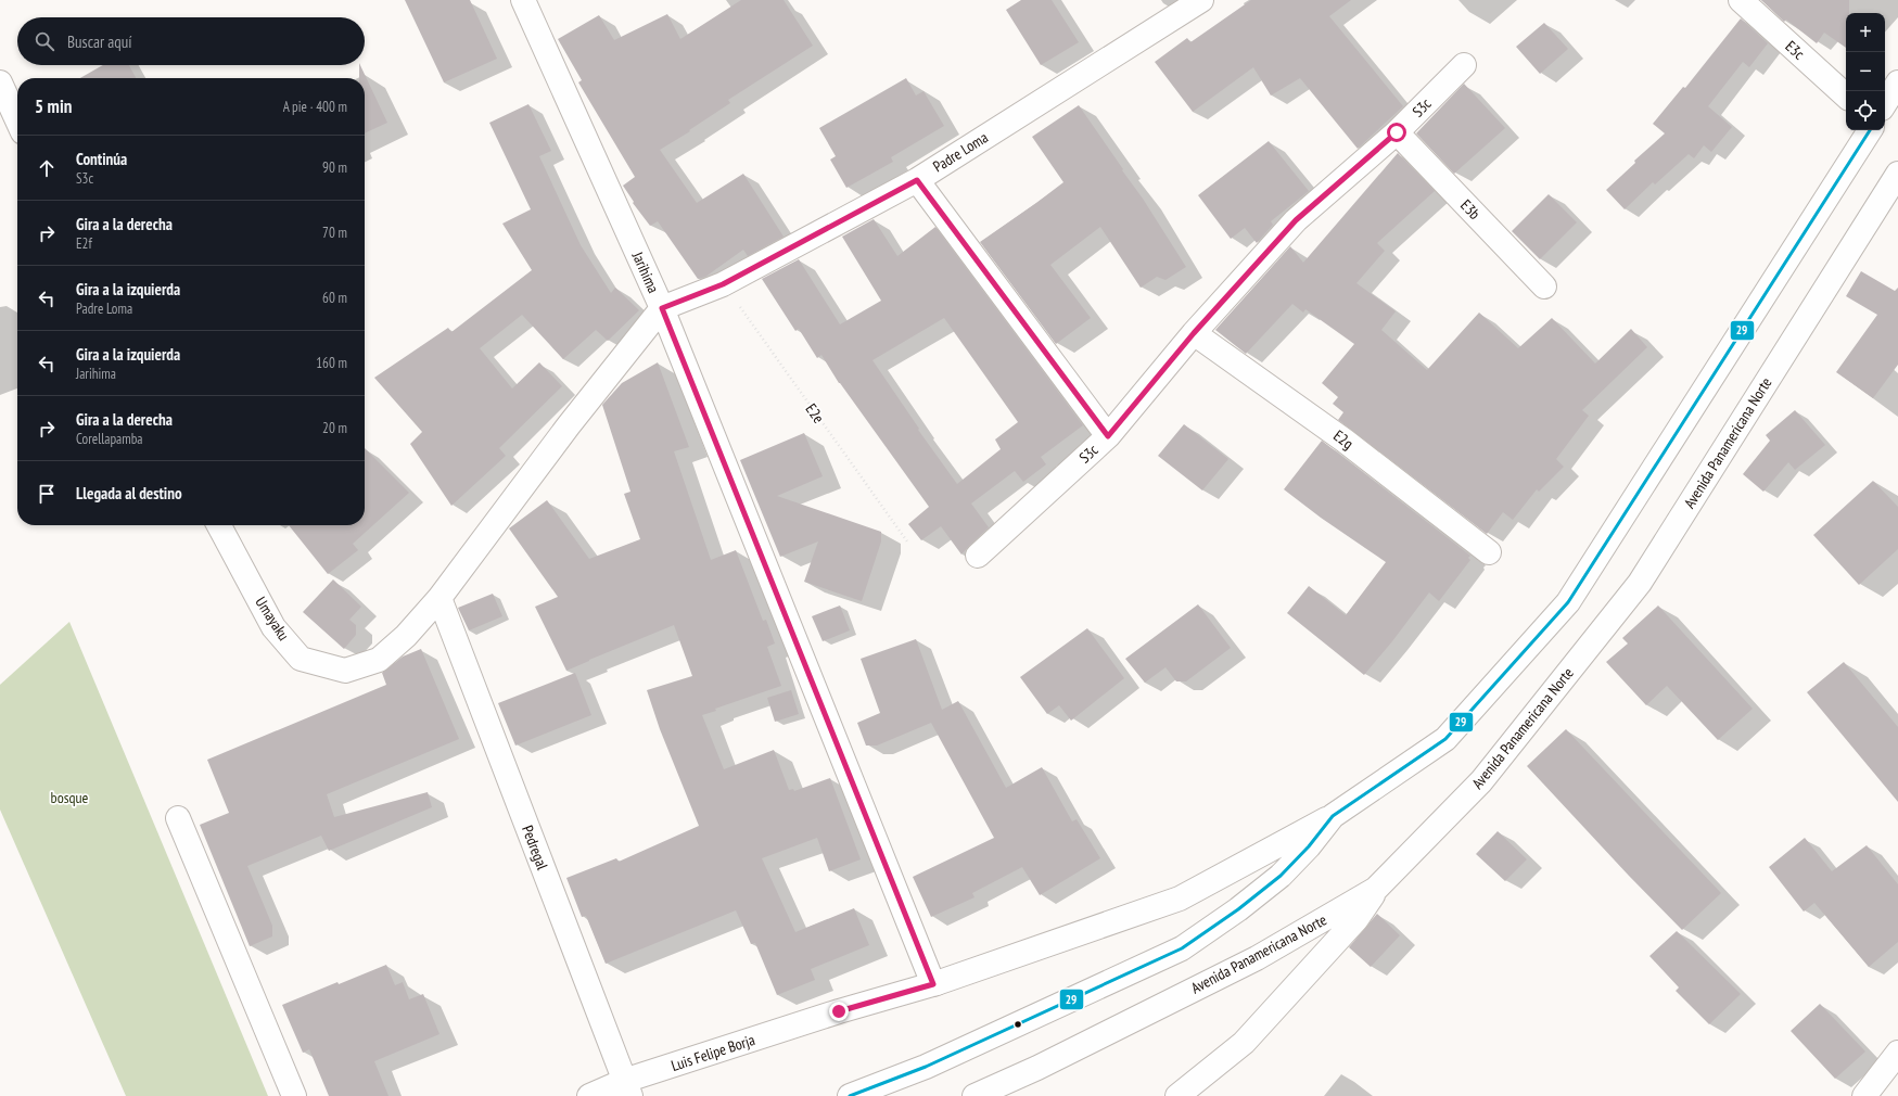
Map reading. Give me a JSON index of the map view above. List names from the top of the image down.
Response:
{
  "streets": {
    "main road": [
      "E3c",
      "S3c",
      "Padre Loma",
      "E3b",
      "Jarihima",
      "E2g",
      "Avenida Panamericana Norte",
      "Umayaku",
      "Pedregal",
      "Luis Felipe Borja"
    ],
    "path": ["E2e"]
  },
  "crossings": [
    ["S3c", "E3b"],
    ["S3c", "E2g"],
    ["Padre Loma", "Jarihima"],
    ["Padre Loma", "E2e"],
    ["Padre Loma", "Umayaku"],
    ["Jarihima", "Umayaku"],
    ["Jarihima", "Luis Felipe Borja"],
    ["Umayaku", "Pedregal"],
    ["Pedregal", "Luis Felipe Borja"]
  ],
  "parks": ["bosque"],
  "lines": ["transit line 29"],
  "page": {
    "map_buttons": ["+", "−"],
    "search": "Buscar aquí",
    "heading": ["5 min", "A pie · 400 m"],
    "list": [
      ["Continúa", "S3c", "90 m"],
      ["Gira a la derecha", "E2f", "70 m"],
      ["Gira a la izquierda", "Padre Loma", "60 m"],
      ["Gira a la izquierda", "Jarihima", "160 m"],
      ["Gira a la derecha", "Corellapamba", "20 m"],
      "Llegada al destino"
    ]
  }
}
